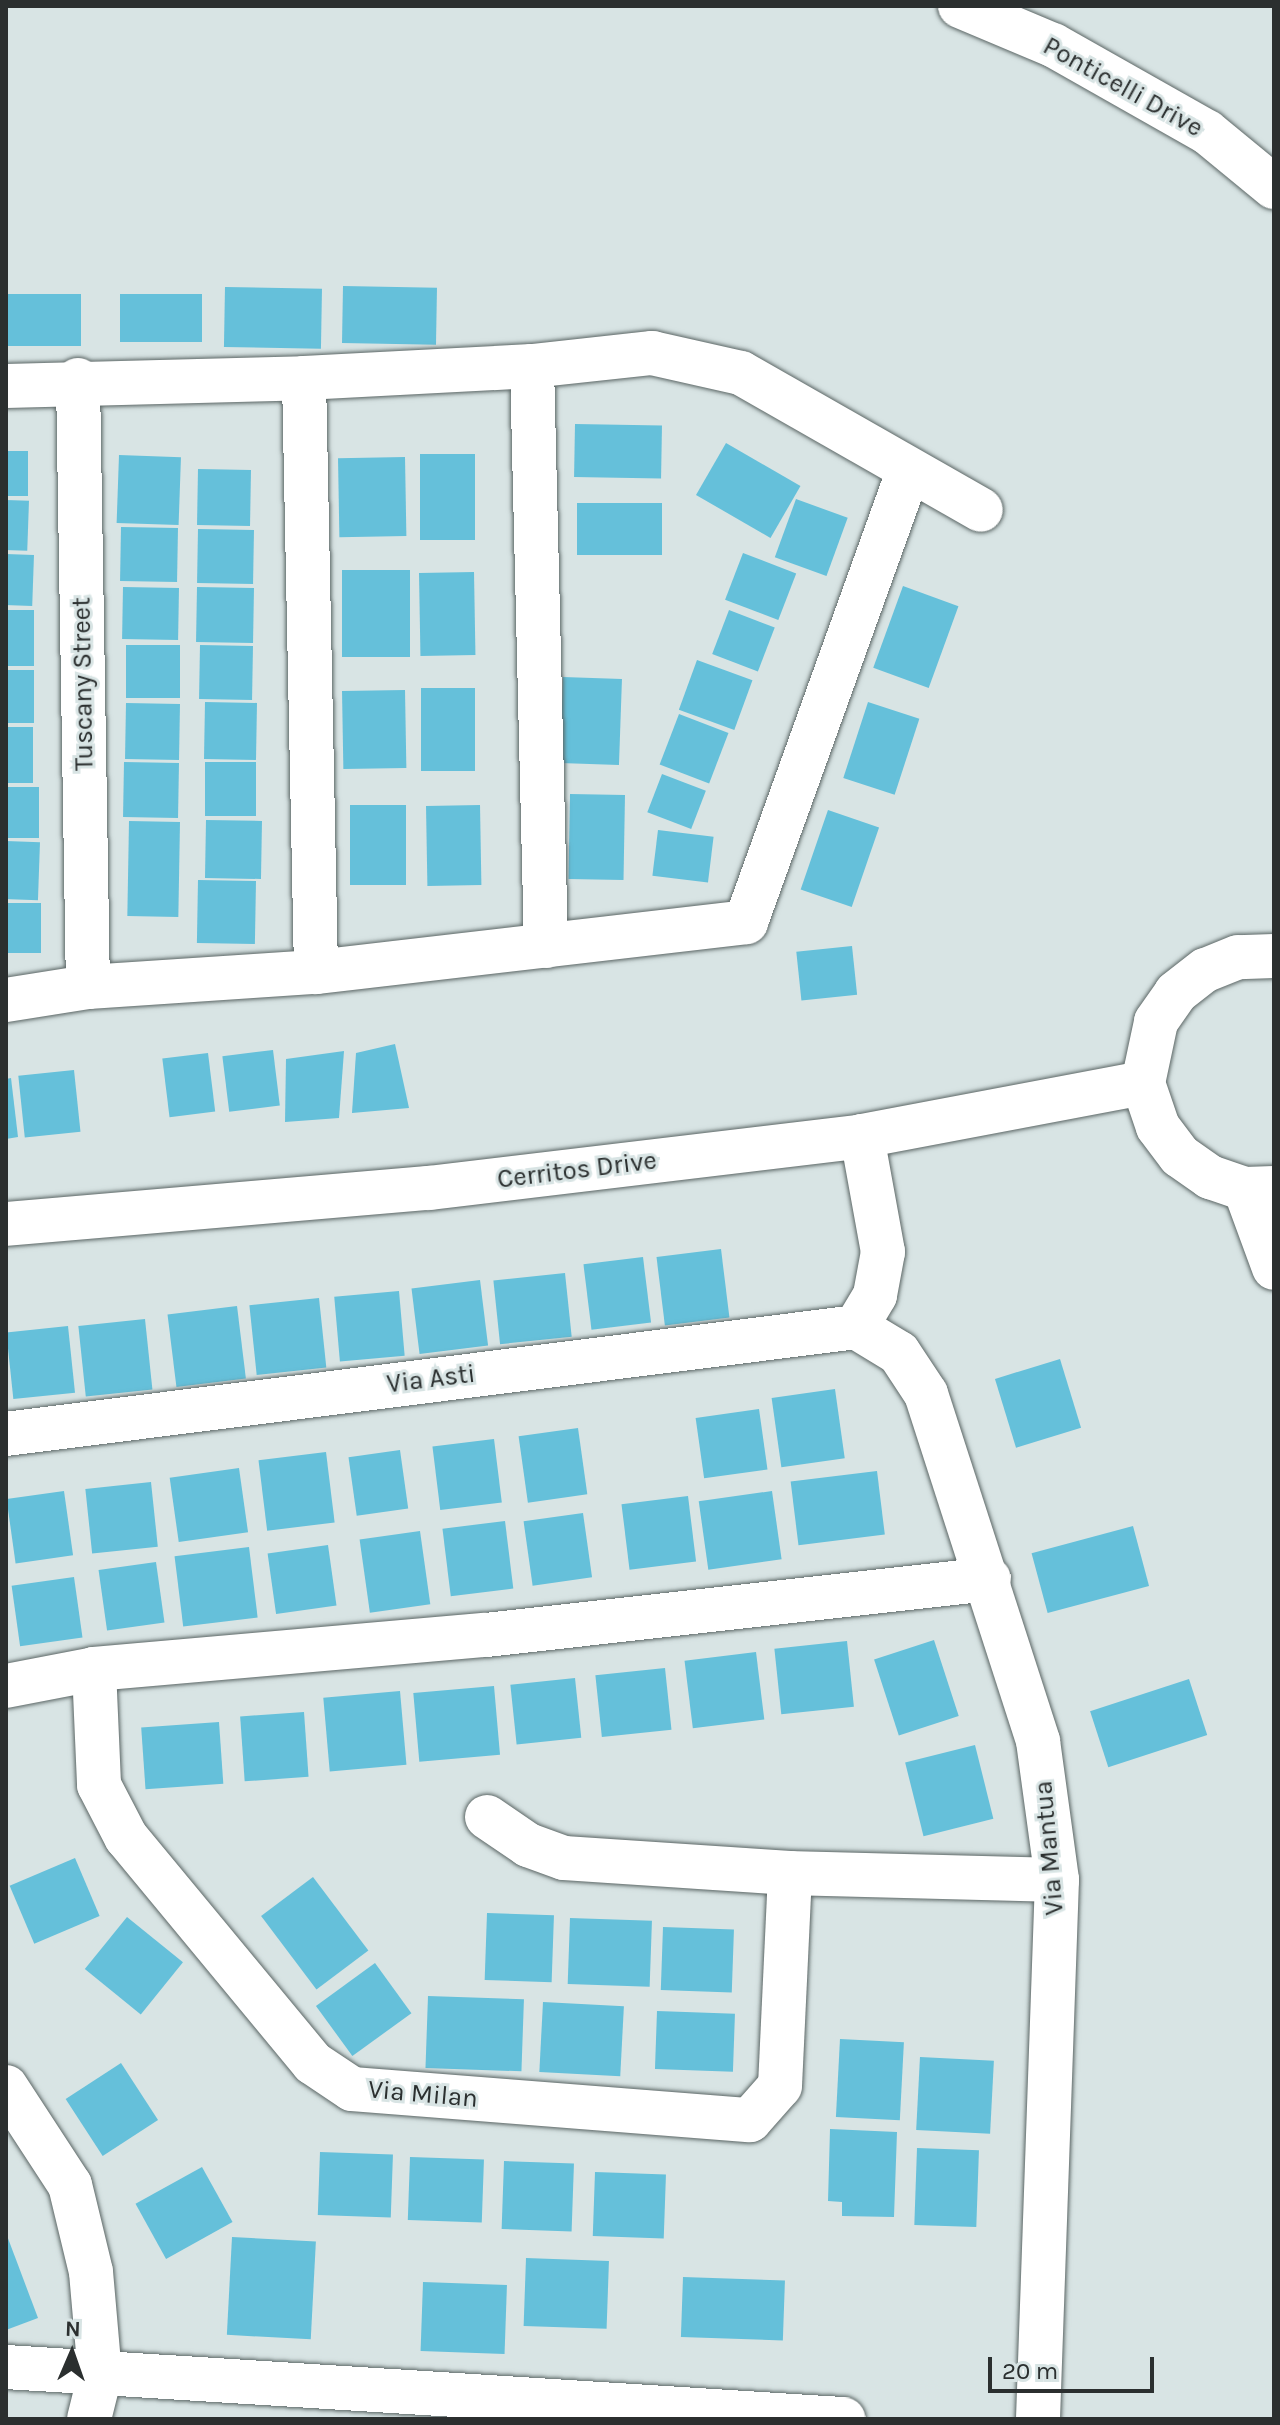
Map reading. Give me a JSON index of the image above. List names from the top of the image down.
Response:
{
  "streets": {
    "street": [
      "Ponticelli Drive",
      "Tuscany Street",
      "Cerritos Drive",
      "Via Asti",
      "Via Mantua",
      "Via Milan"
    ]
  },
  "crossings": [
    ["Via Asti", "Via Mantua"]
  ],
  "scale_bar": "20 m",
  "north": "top"
}
